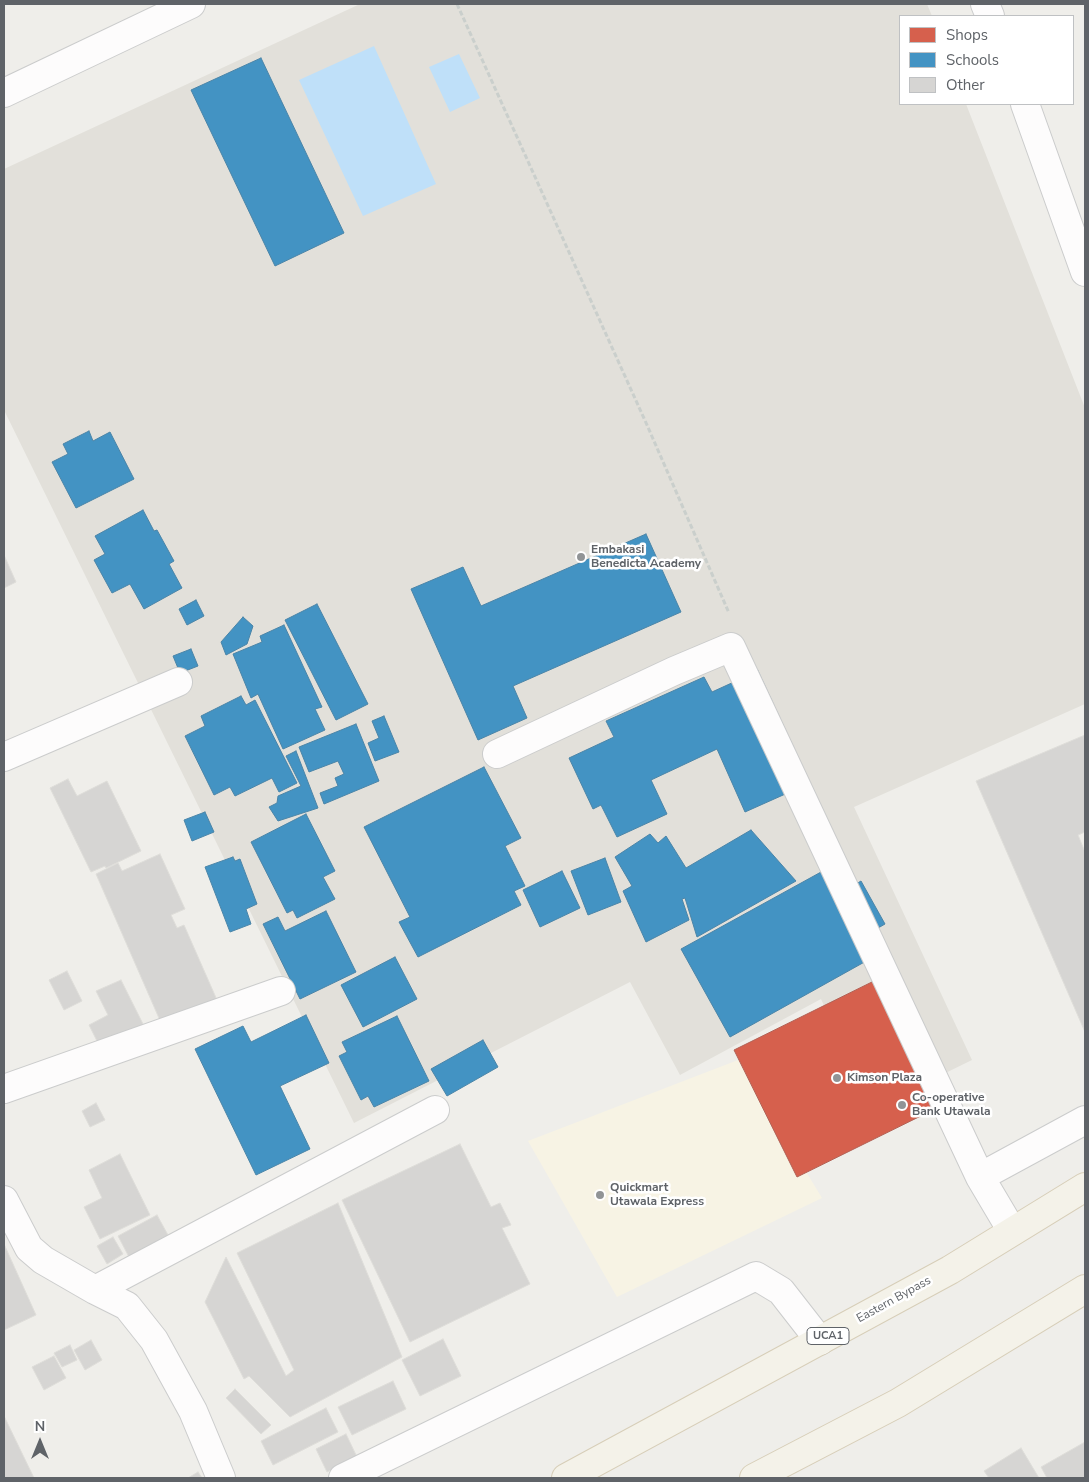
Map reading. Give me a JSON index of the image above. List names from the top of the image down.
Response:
{
  "streets": {
    "main road": ["Eastern Bypass", "UCA1"]
  },
  "places": [
    "Embakasi Benedicta Academy",
    "Kimson Plaza",
    "Co-operative Bank Utawala",
    "Quickmart Utawala Express"
  ],
  "legend": ["Shops", "Schools", "Other"],
  "north": "top"
}
